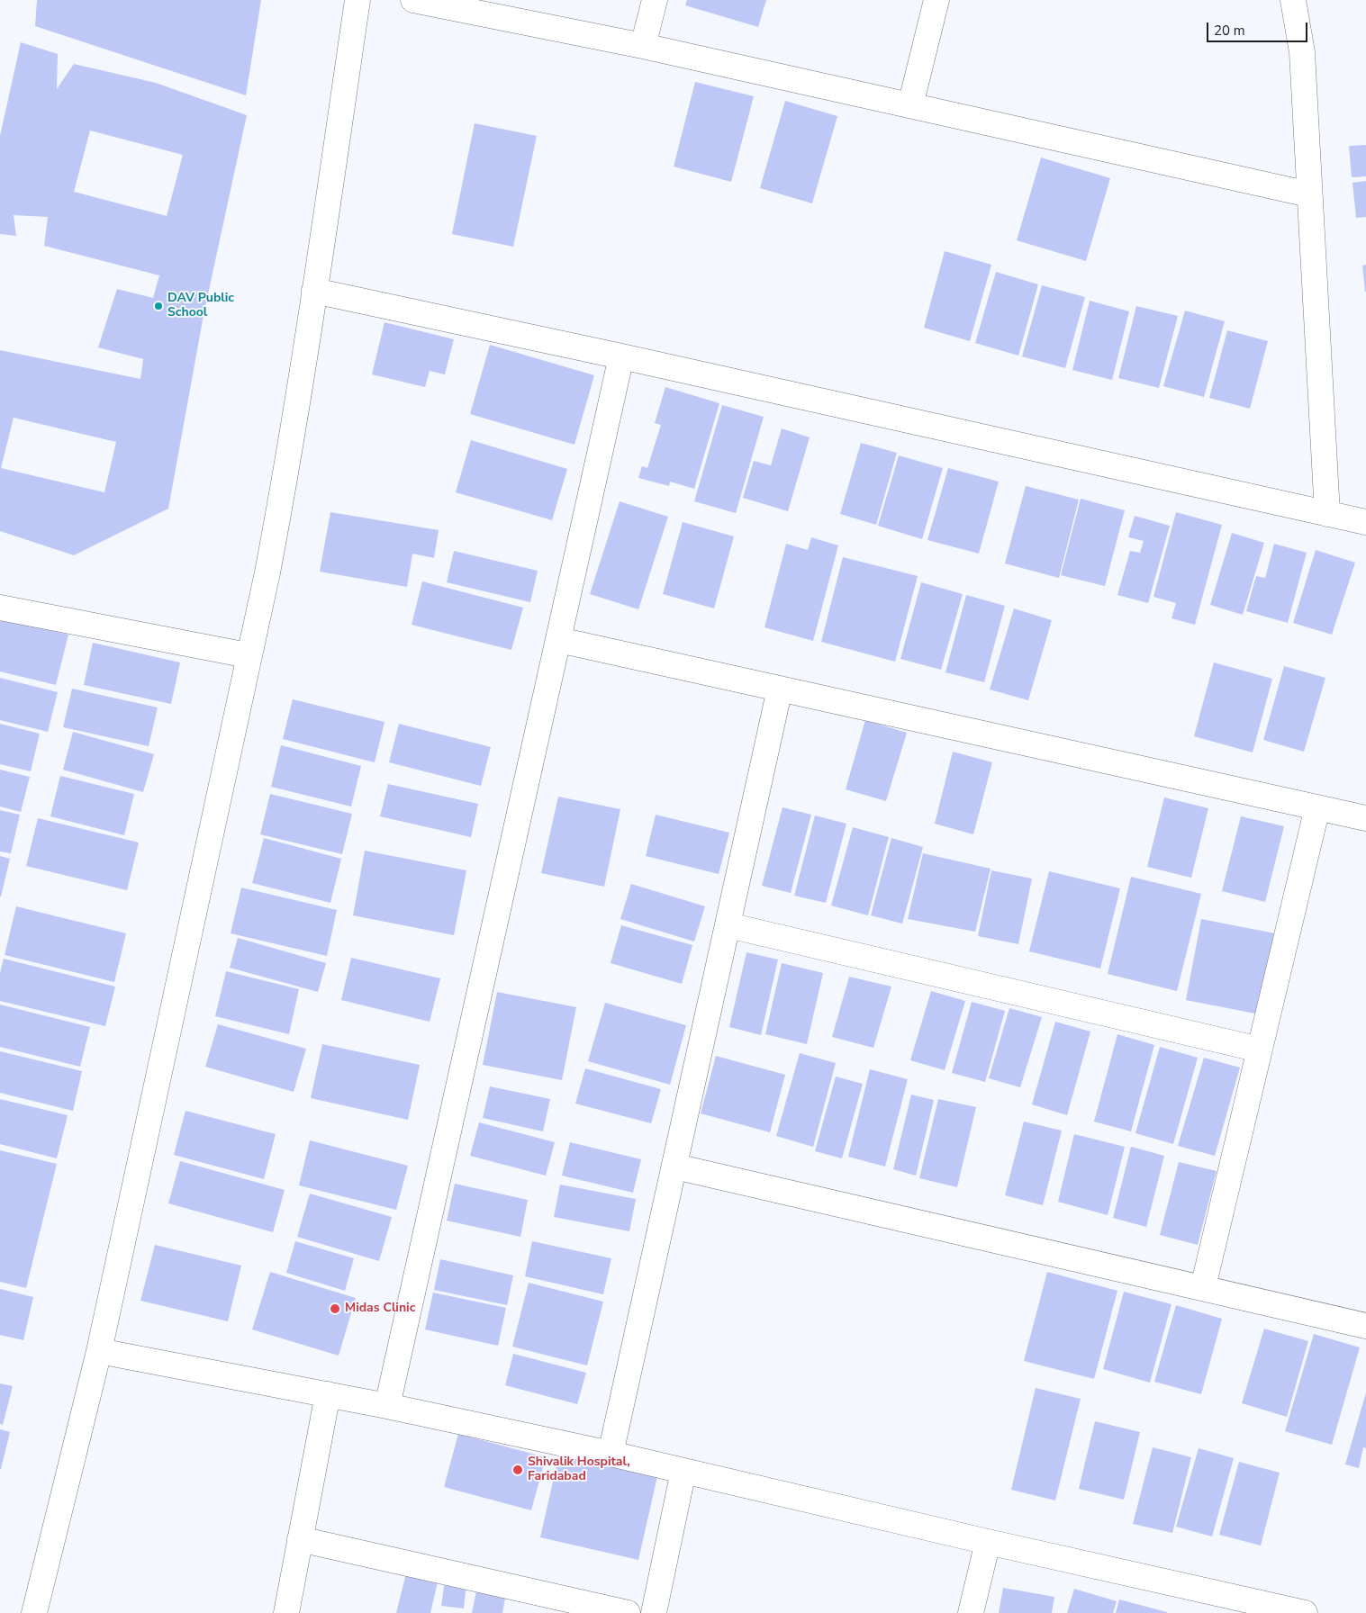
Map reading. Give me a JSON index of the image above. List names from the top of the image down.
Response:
{
  "places": ["DAV Public School", "Midas Clinic", "Shivalik Hospital, Faridabad"],
  "scale_bar": "20 m"
}
